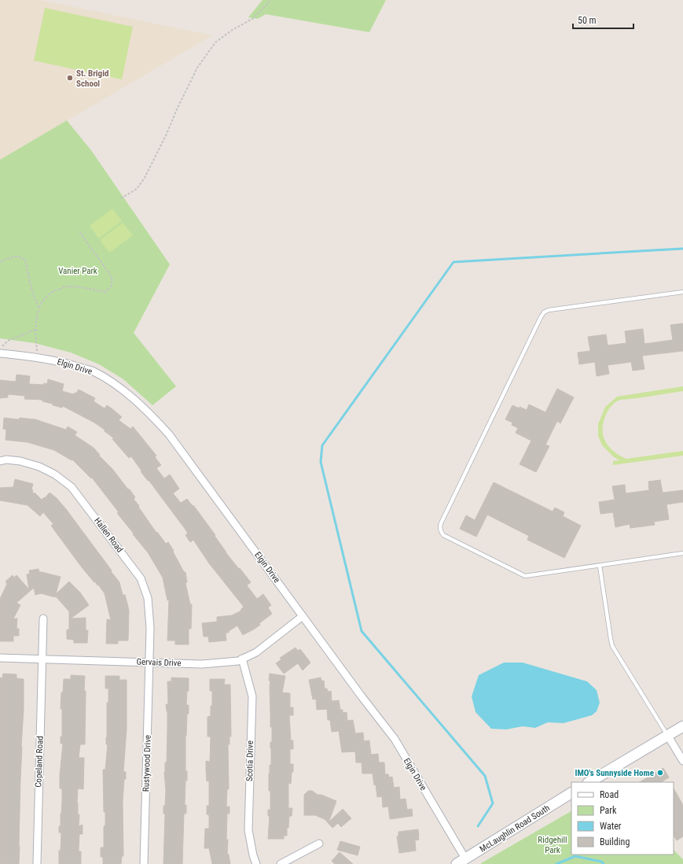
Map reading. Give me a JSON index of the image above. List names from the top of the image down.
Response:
{
  "streets": {
    "main road": ["McLaughlin Road South"],
    "street": [
      "Elgin Drive",
      "Hallen Road",
      "Gervais Drive",
      "Scotia Drive",
      "Copeland Road",
      "Rustywood Drive"
    ]
  },
  "crossings": [
    ["Elgin Drive", "Gervais Drive"],
    ["Elgin Drive", "McLaughlin Road South"],
    ["Hallen Road", "Gervais Drive"],
    ["Hallen Road", "Rustywood Drive"],
    ["Gervais Drive", "Scotia Drive"],
    ["Gervais Drive", "Copeland Road"],
    ["Gervais Drive", "Rustywood Drive"]
  ],
  "parks": ["Vanier Park", "Ridgehill Park"],
  "places": ["St. Brigid School", "IMO's Sunnyside Home"],
  "legend": [
    "Road",
    "Park",
    "Water",
    "Building"
  ],
  "scale_bar": "50 m"
}
